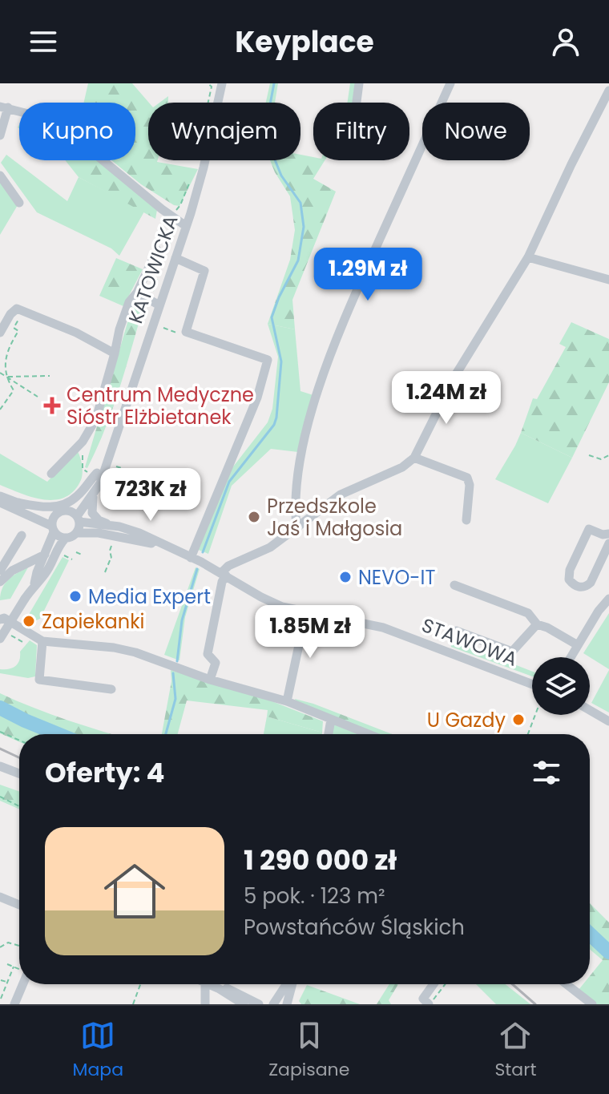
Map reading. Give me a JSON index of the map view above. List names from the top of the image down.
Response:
{
  "streets": {
    "street": ["KATOWICKA", "STAWOWA"]
  },
  "crossings": [
    ["KATOWICKA", "STAWOWA"]
  ],
  "places": {
    "health": ["Centrum Medyczne Sióstr Elżbietanek"],
    "other": [
      "Przedszkole Jaś i Małgosia",
      "NEVO-IT",
      "Media Expert",
      "Zapiekanki",
      "U Gazdy"
    ]
  },
  "page": {
    "header": "Keyplace",
    "chip": [
      "Kupno",
      "Wynajem",
      "Filtry",
      "Nowe"
    ],
    "price": [
      "1.29M zł",
      "1.24M zł",
      "723K zł",
      "1.85M zł"
    ],
    "heading": "Oferty: 4",
    "list": [
      {
        "name": "1 290 000 zł",
        "note": "5 pok. · 123 m² · Powstańców Śląskich"
      }
    ],
    "tabs": ["Mapa", "Zapisane", "Start"]
  }
}
